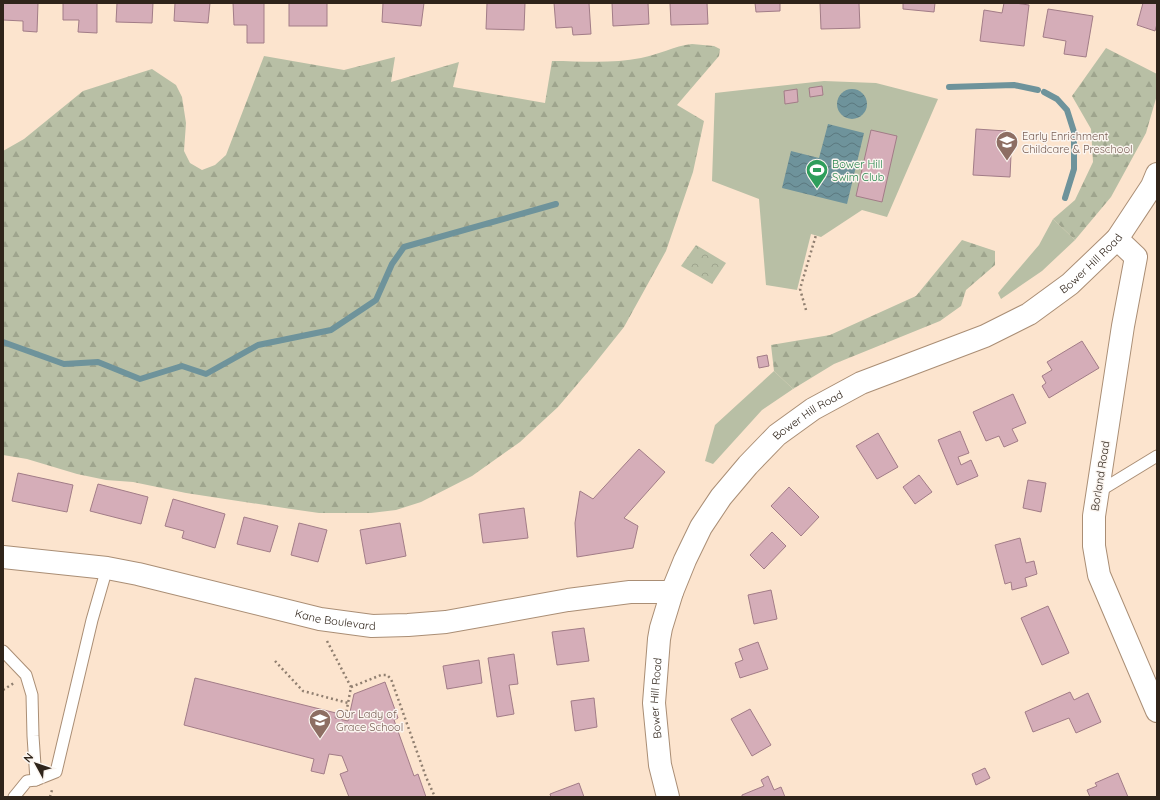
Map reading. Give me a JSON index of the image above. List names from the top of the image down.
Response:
{
  "streets": {
    "street": ["Bower Hill Road", "Borland Road", "Kane Boulevard"]
  },
  "crossings": [
    ["Bower Hill Road", "Borland Road"],
    ["Bower Hill Road", "Kane Boulevard"]
  ],
  "places": {
    "school or university": ["Early Enrichment Childcare & Preschool", "Our Lady of Grace School"],
    "sports": ["Bower Hill Swim Club"]
  },
  "north": "top left"
}
